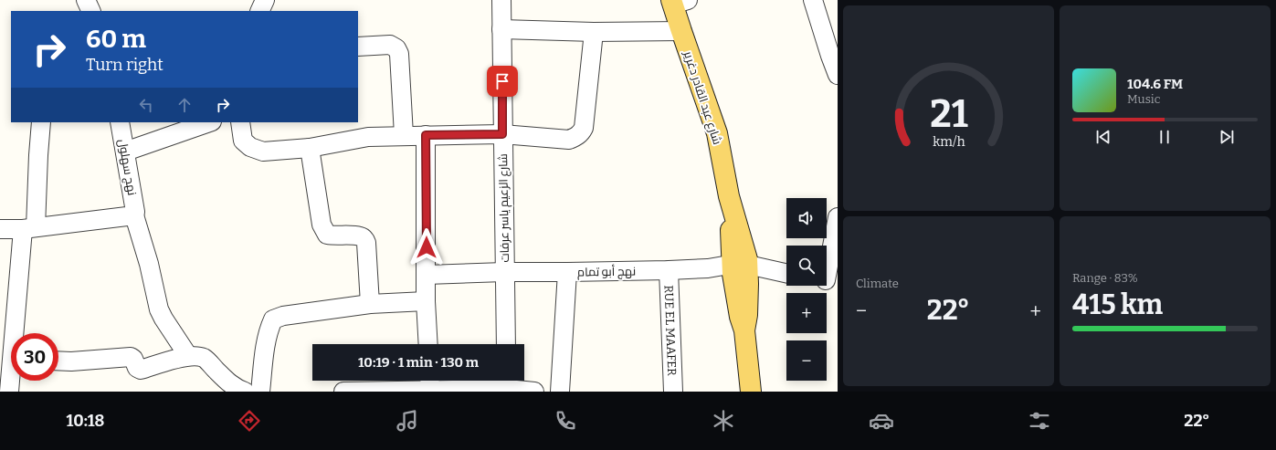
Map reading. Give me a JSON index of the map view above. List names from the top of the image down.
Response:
{
  "streets": {
    "main road": ["شارع عبد القادر دغرير"],
    "street": [
      "نهج سهلول",
      "شارع الزعيم ياسر عرفات",
      "نهج أبو تمام",
      "RUE EL MAAFER"
    ]
  },
  "crossings": [
    ["شارع عبد القادر دغرير", "نهج أبو تمام"],
    ["شارع الزعيم ياسر عرفات", "نهج أبو تمام"],
    ["نهج أبو تمام", "RUE EL MAAFER"]
  ],
  "page": {
    "turn": ["60 m", "Turn right"],
    "song": ["104.6 FM", "Music"],
    "map_buttons": ["+", "−"],
    "tile": [
      "Climate",
      ["Range · 83%", "415 km"]
    ],
    "heat": ["−", "22°", "+"],
    "limit": "30",
    "trip": "10:19 · 1 min · 130 m",
    "tabs": ["10:18", "22°"],
    "gauge": ["21", "km/h"]
  }
}
